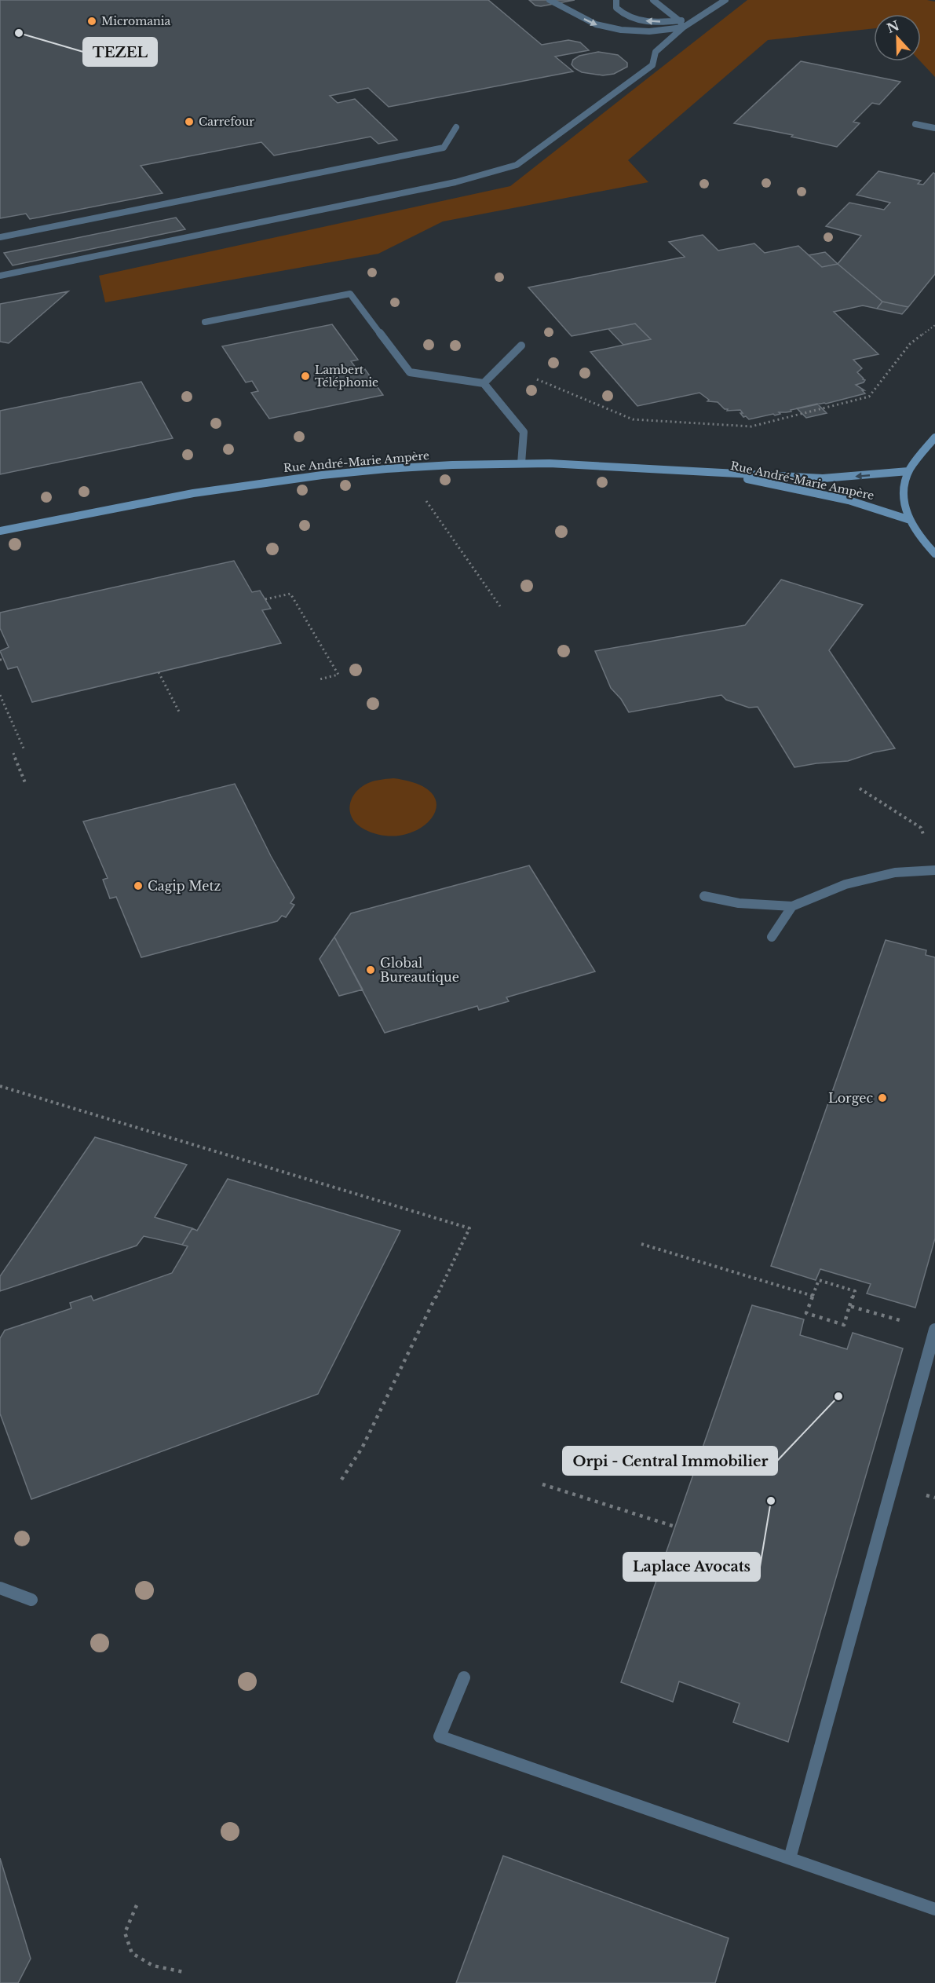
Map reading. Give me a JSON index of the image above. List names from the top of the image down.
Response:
{
  "streets": {
    "street": ["Rue André-Marie Ampère"]
  },
  "places": [
    "Micromania",
    "TEZEL",
    "Carrefour",
    "Lambert Téléphonie",
    "Cagip Metz",
    "Global Bureautique",
    "Lorgec",
    "Orpi - Central Immobilier",
    "Laplace Avocats"
  ],
  "north": "top"
}
